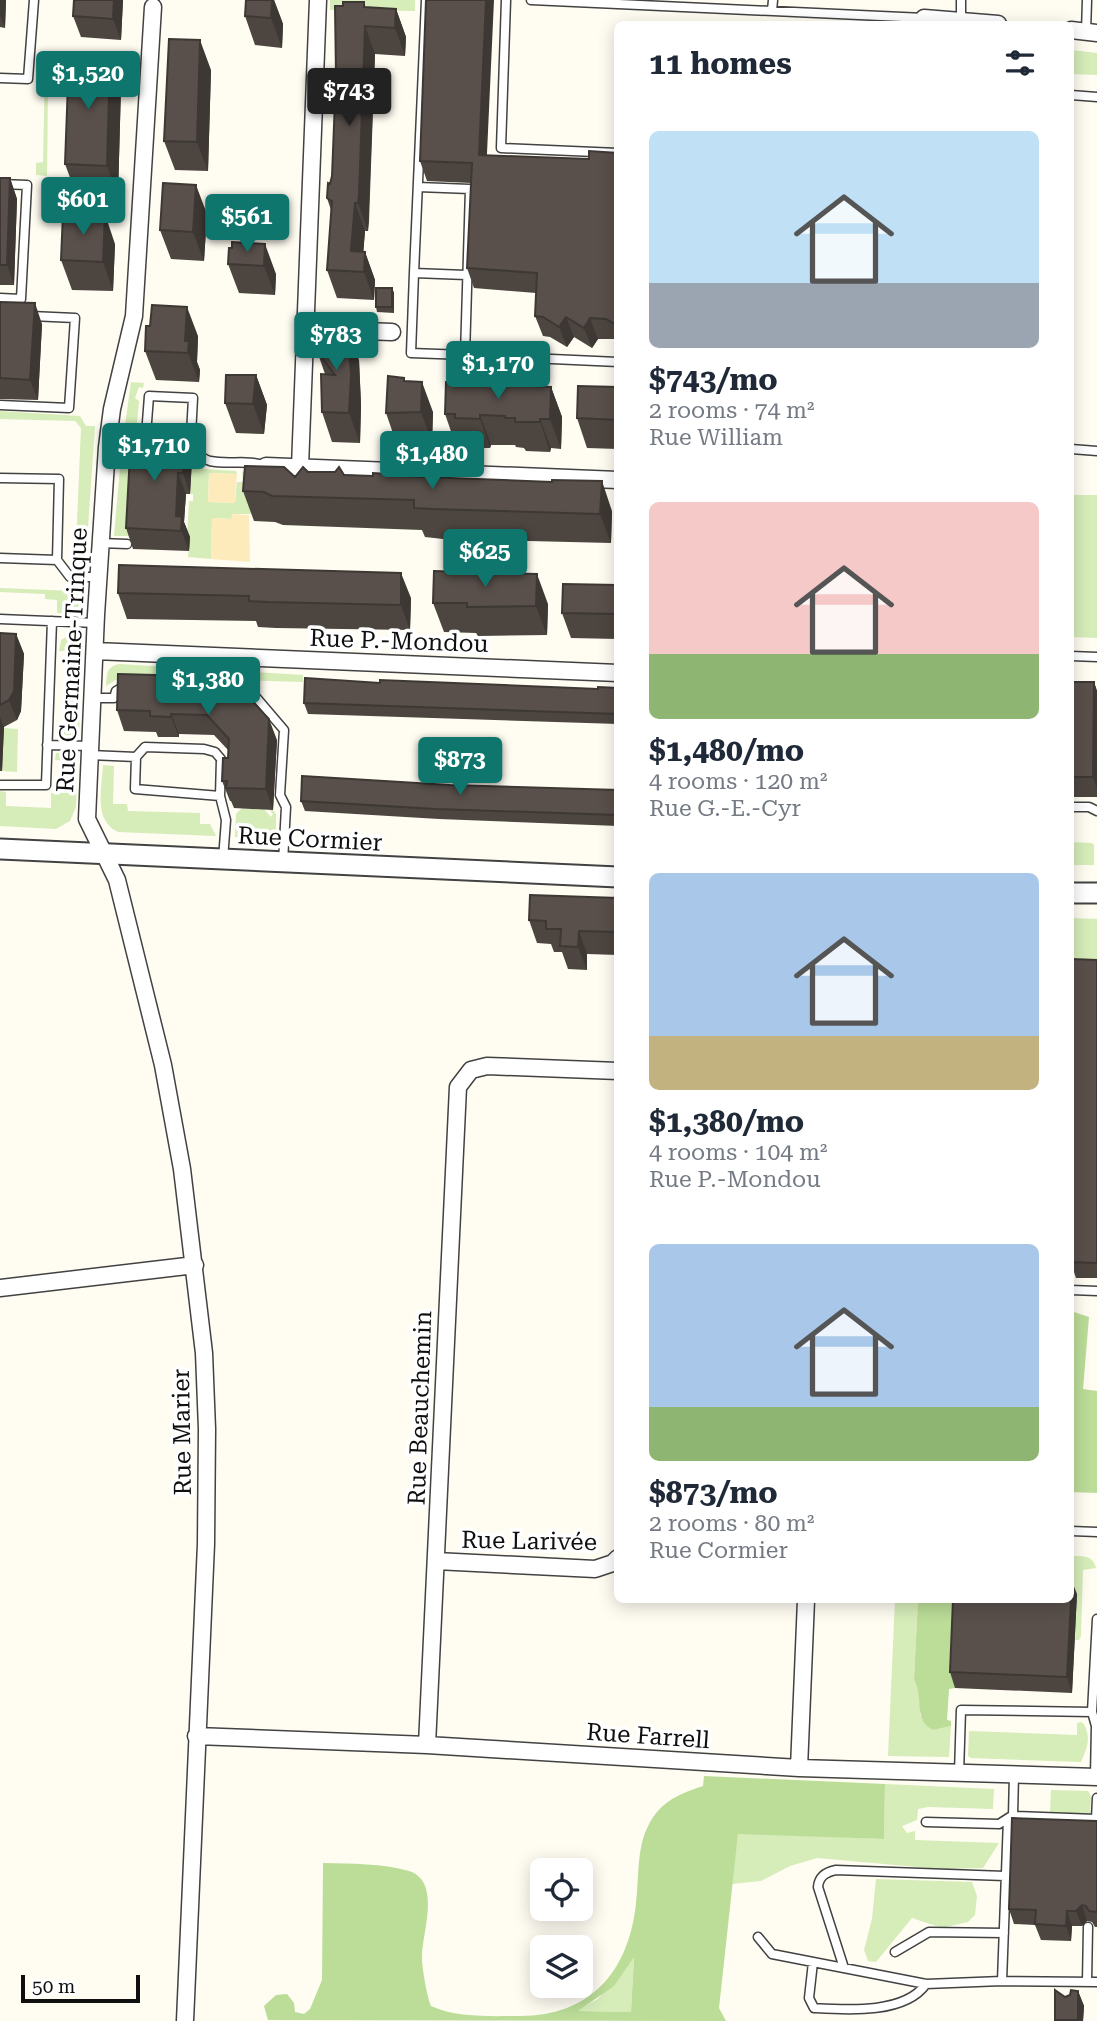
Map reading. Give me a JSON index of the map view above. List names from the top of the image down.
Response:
{
  "streets": {
    "street": [
      "Rue P.-Mondou",
      "Rue Germaine-Trinque",
      "Rue Cormier",
      "Rue Beauchemin",
      "Rue Marier",
      "Rue Larivée",
      "Rue Farrell"
    ]
  },
  "crossings": [
    ["Rue P.-Mondou", "Rue Germaine-Trinque"],
    ["Rue Germaine-Trinque", "Rue Cormier"],
    ["Rue Germaine-Trinque", "Rue Marier"],
    ["Rue Cormier", "Rue Marier"],
    ["Rue Beauchemin", "Rue Larivée"],
    ["Rue Beauchemin", "Rue Farrell"],
    ["Rue Marier", "Rue Farrell"]
  ],
  "scale_bar": "50 m",
  "page": {
    "heading": "11 homes",
    "price": [
      "$1,520",
      "$743",
      "$601",
      "$561",
      "$783",
      "$1,170",
      "$1,710",
      "$1,480",
      "$625",
      "$1,380",
      "$873"
    ],
    "list": [
      {
        "name": "$743/mo",
        "note": "2 rooms · 74 m² · Rue William"
      },
      {
        "name": "$1,480/mo",
        "note": "4 rooms · 120 m² · Rue G.-E.-Cyr"
      },
      {
        "name": "$1,380/mo",
        "note": "4 rooms · 104 m² · Rue P.-Mondou"
      },
      {
        "name": "$873/mo",
        "note": "2 rooms · 80 m² · Rue Cormier"
      }
    ],
    "scale": "50 m"
  }
}
